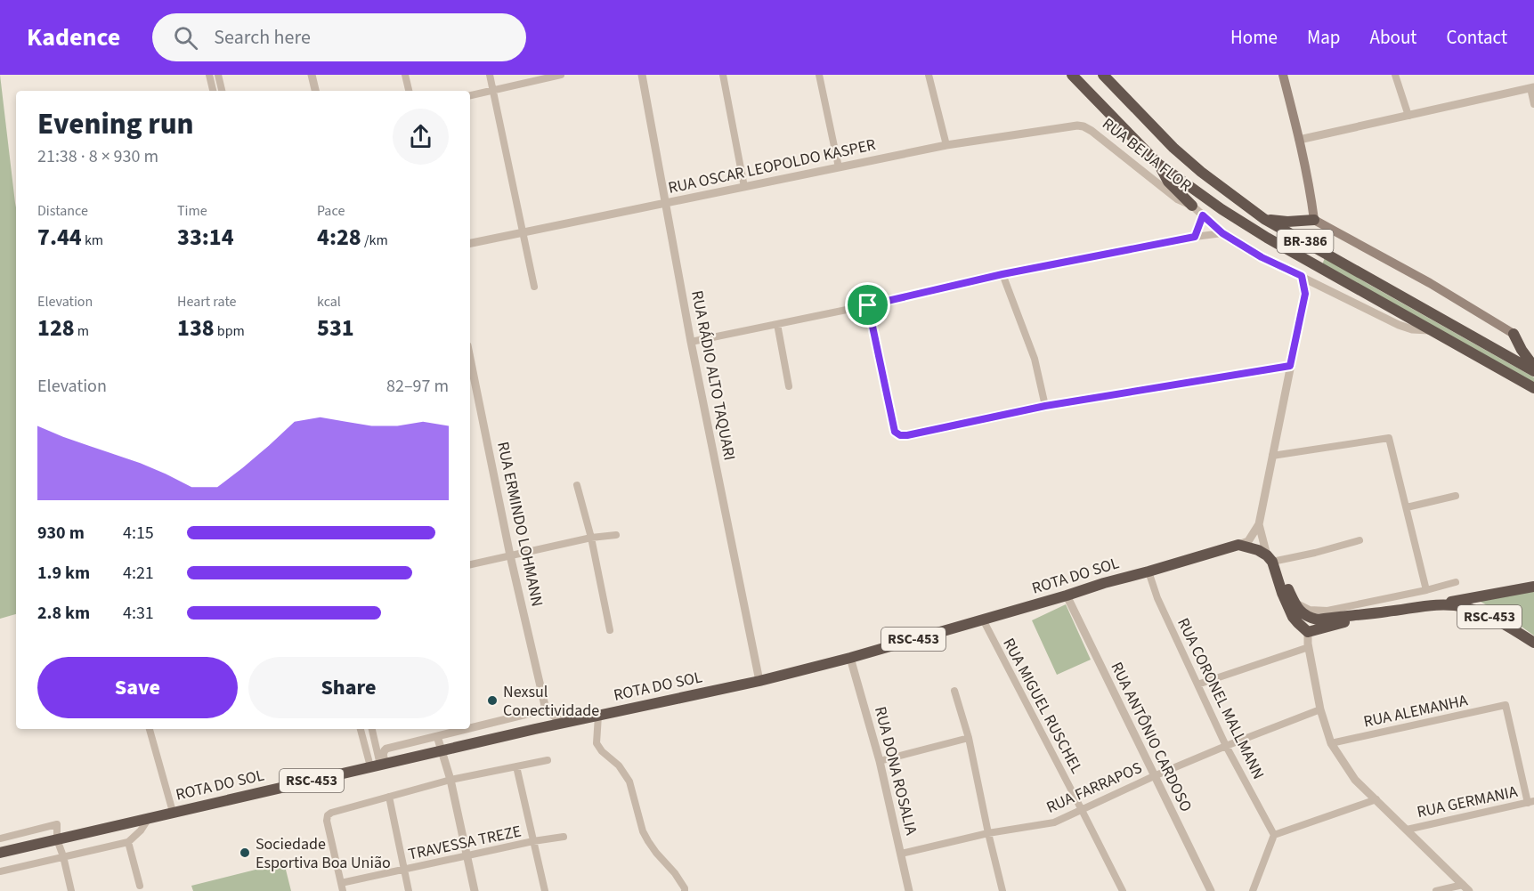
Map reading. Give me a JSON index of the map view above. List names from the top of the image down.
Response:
{
  "streets": {
    "highway": ["BR-386", "ROTA DO SOL", "RSC-453"],
    "street": [
      "RUA BEIJA FLOR",
      "RUA OSCAR LEOPOLDO KASPER",
      "RUA RÁDIO ALTO TAQUARI",
      "RUA ERMINDO LOHMANN",
      "RUA CORONEL MALLMANN",
      "RUA MIGUEL RUSCHEL",
      "RUA ALEMANHA",
      "RUA ANTÔNIO CARDOSO",
      "RUA DONA ROSALIA",
      "RUA FARRAPOS",
      "RUA GERMANIA",
      "TRAVESSA TREZE"
    ]
  },
  "crossings": [
    ["RUA BEIJA FLOR", "RUA OSCAR LEOPOLDO KASPER"],
    ["RUA BEIJA FLOR", "BR-386"],
    ["RUA OSCAR LEOPOLDO KASPER", "RUA RÁDIO ALTO TAQUARI"],
    ["RUA RÁDIO ALTO TAQUARI", "ROTA DO SOL"],
    ["ROTA DO SOL", "RUA CORONEL MALLMANN"],
    ["ROTA DO SOL", "RUA MIGUEL RUSCHEL"],
    ["ROTA DO SOL", "RUA ANTÔNIO CARDOSO"],
    ["ROTA DO SOL", "RUA DONA ROSALIA"],
    ["RUA CORONEL MALLMANN", "RUA FARRAPOS"],
    ["RUA MIGUEL RUSCHEL", "RUA FARRAPOS"],
    ["RUA ALEMANHA", "RUA GERMANIA"],
    ["RUA ANTÔNIO CARDOSO", "RUA FARRAPOS"],
    ["RUA DONA ROSALIA", "RUA FARRAPOS"]
  ],
  "places": ["Nexsul Conectividade", "Sociedade Esportiva Boa União"],
  "page": {
    "header": "Kadence",
    "search": "Search here",
    "nav": [
      "Home",
      "Map",
      "About",
      "Contact"
    ],
    "heading": ["Evening run", "21:38 · 8 × 930 m"],
    "stats": [
      ["Distance", "7.44 km"],
      ["Time", "33:14"],
      ["Pace", "4:28 /km"],
      ["Elevation", "128 m"],
      ["Heart rate", "138 bpm"],
      ["kcal", "531"]
    ],
    "chart": ["Elevation", "82–97 m"],
    "list": [
      {
        "name": "930 m",
        "note": "4:15"
      },
      {
        "name": "1.9 km",
        "note": "4:21"
      },
      {
        "name": "2.8 km",
        "note": "4:31"
      }
    ],
    "buttons": ["Save", "Share"]
  }
}
